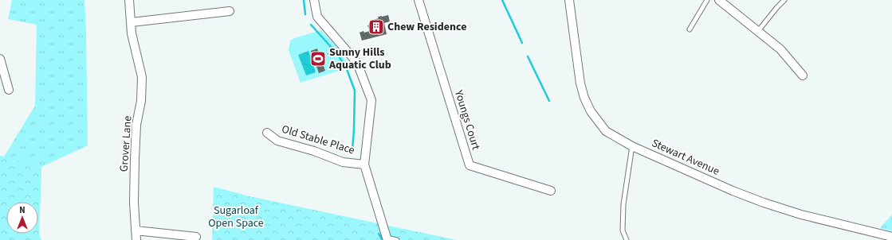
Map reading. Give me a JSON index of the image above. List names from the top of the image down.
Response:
{
  "streets": {
    "street": [
      "Youngs Court",
      "Old Stable Place",
      "Grover Lane",
      "Stewart Avenue"
    ]
  },
  "parks": ["Sugarloaf Open Space"],
  "places": {
    "building": ["Chew Residence"],
    "sports": ["Sunny Hills Aquatic Club"]
  },
  "north": "top"
}
